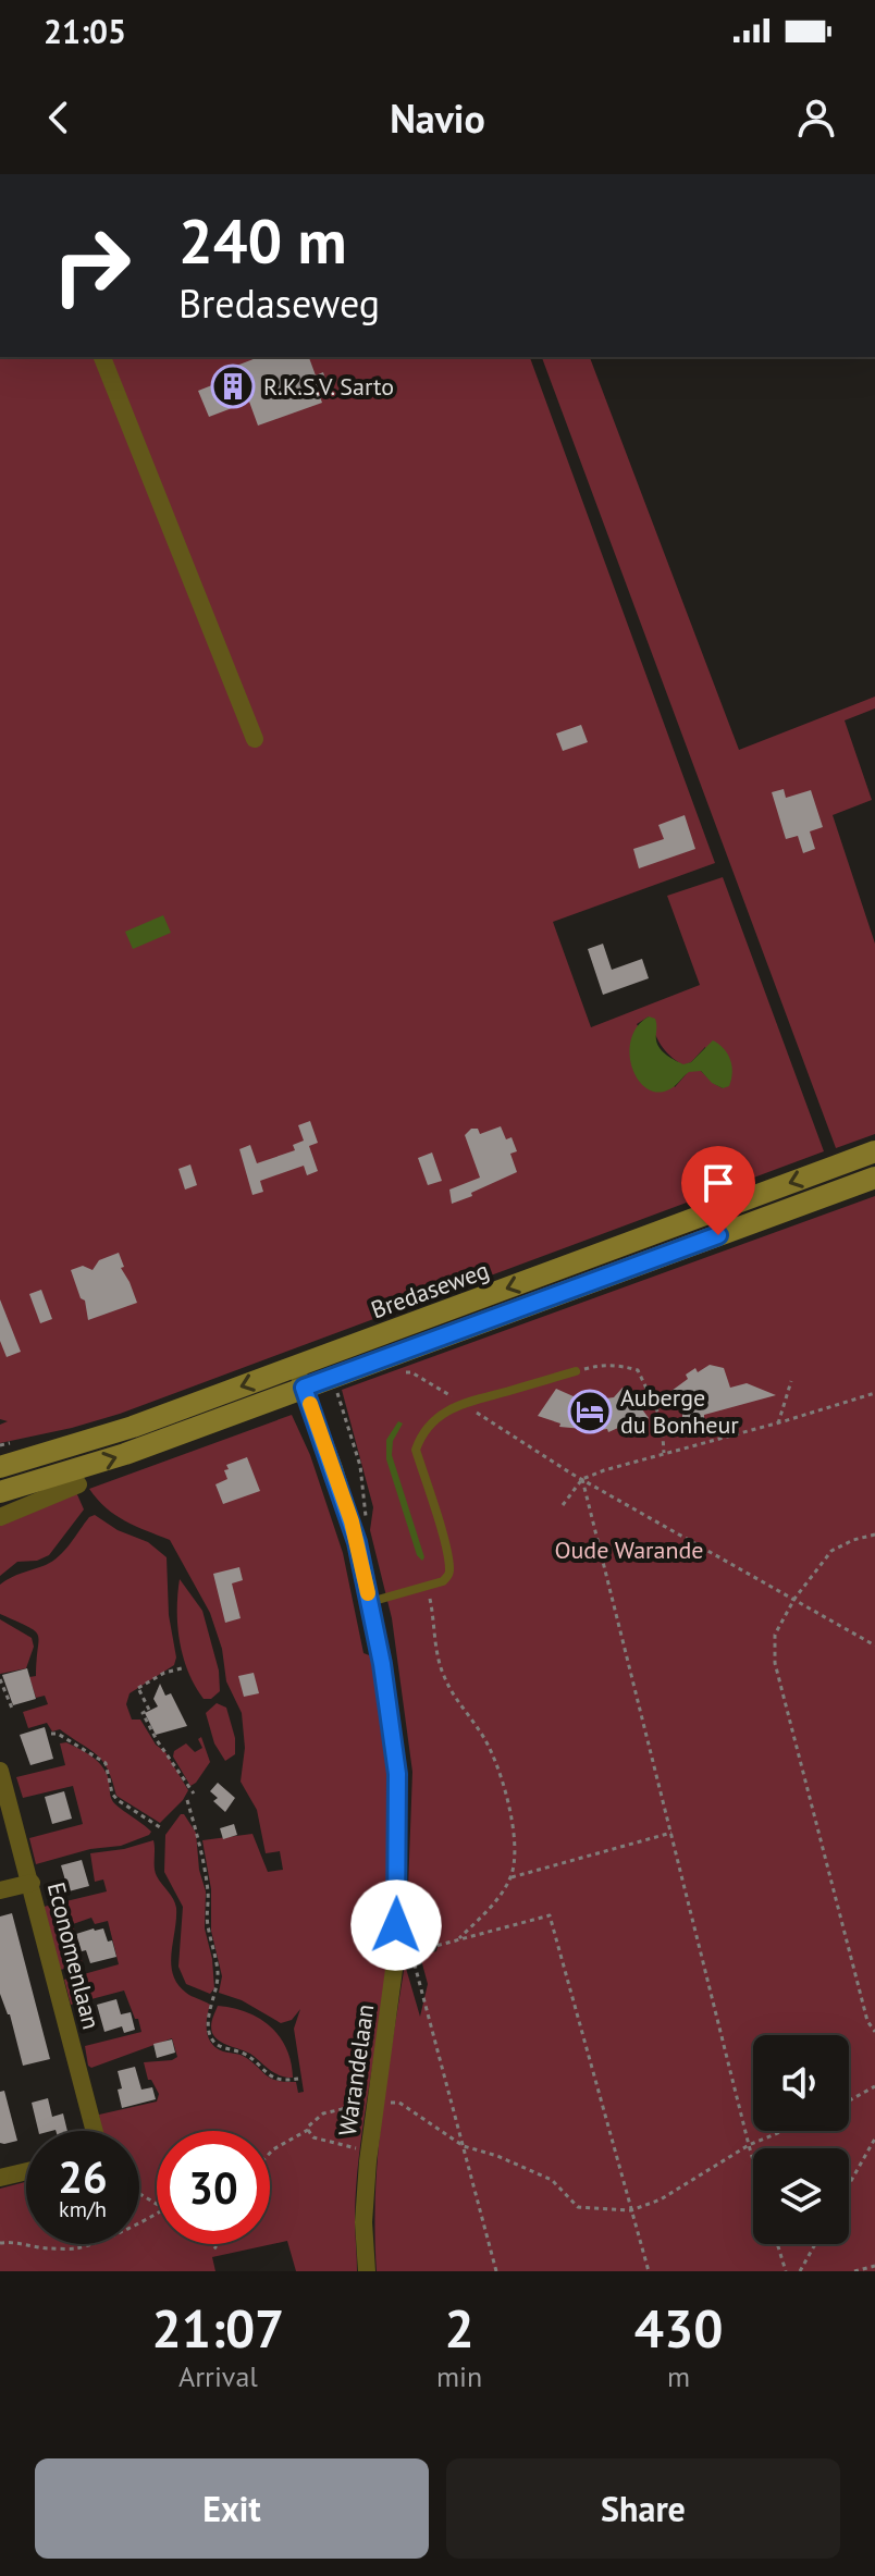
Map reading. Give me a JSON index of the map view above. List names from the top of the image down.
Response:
{
  "streets": {
    "main road": ["Bredaseweg"],
    "street": ["Economenlaan", "Warandelaan"]
  },
  "crossings": [
    ["Bredaseweg", "Warandelaan"]
  ],
  "parks": ["Oude Warande"],
  "places": {
    "building": ["R.K.S.V. Sarto"],
    "hotel": ["Auberge du Bonheur"]
  },
  "page": {
    "status": "21:05",
    "header": "Navio",
    "turn": ["240 m", "Bredaseweg"],
    "speed": "26 km/h",
    "limit": "30",
    "eta": [
      "21:07",
      "Arrival",
      "2",
      "min",
      "430",
      "m"
    ],
    "buttons": ["Exit", "Share"]
  }
}
